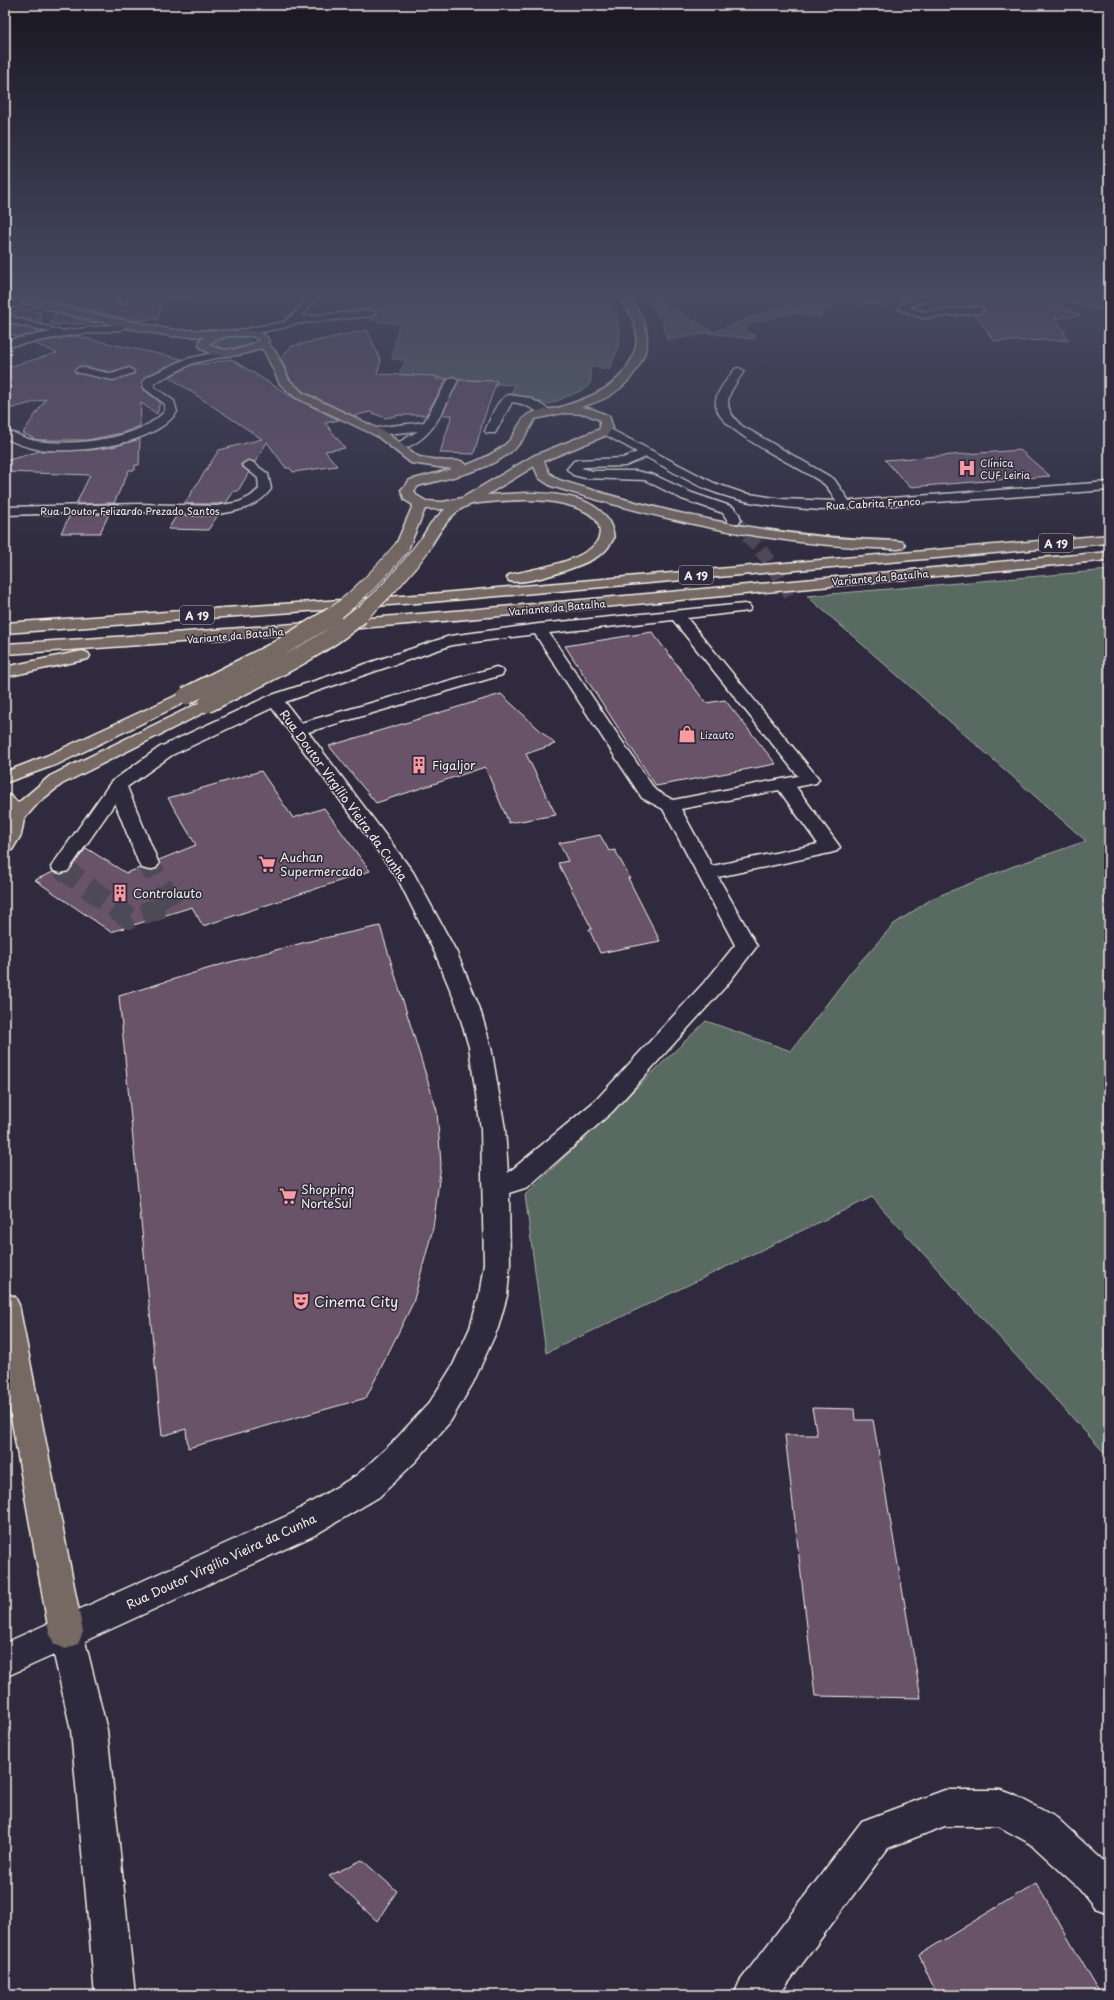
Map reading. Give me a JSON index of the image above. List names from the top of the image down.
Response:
{
  "streets": {
    "main road": ["A 19", "Variante da Batalha"],
    "street": ["Rua Cabrita Franco", "Rua Doutor Felizardo Prezado Santos", "Rua Doutor Virgílio Vieira da Cunha"]
  },
  "places": {
    "hospital": ["Clínica CUF Leiria"],
    "shop": ["Lizauto"],
    "building": ["Figaljor", "Controlauto"],
    "supermarket": ["Auchan Supermercado", "Shopping NorteSul"],
    "theatre": ["Cinema City"]
  }
}
